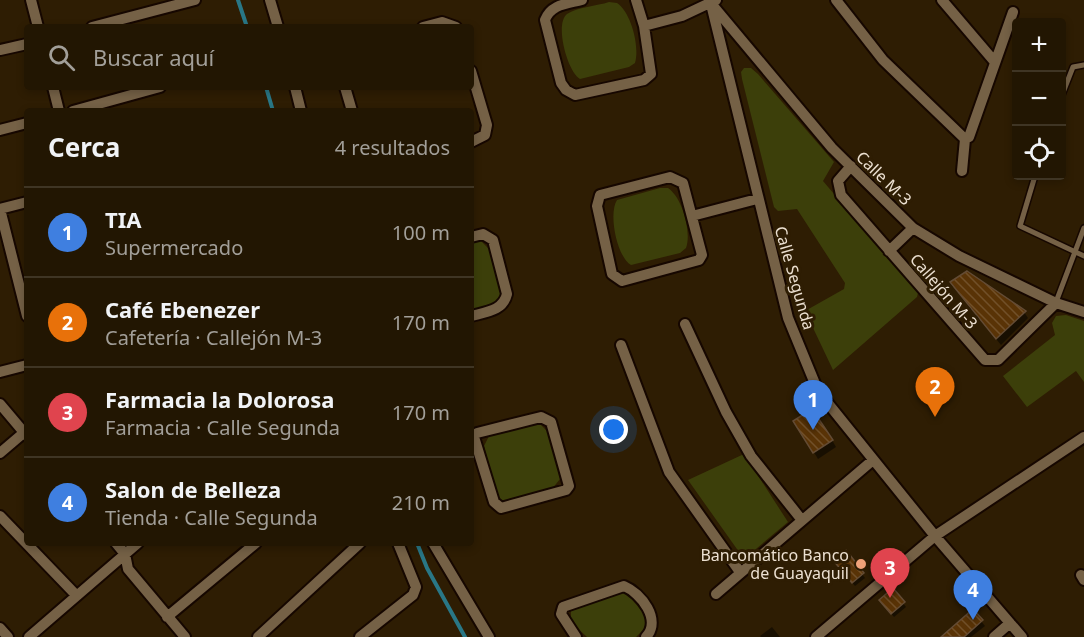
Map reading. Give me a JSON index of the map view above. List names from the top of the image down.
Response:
{
  "streets": {
    "street": ["Calle M-3", "Calle Segunda", "Callejón M-3"]
  },
  "crossings": [
    ["Calle M-3", "Calle Segunda"],
    ["Calle M-3", "Callejón M-3"]
  ],
  "places": ["Bancomático Banco de Guayaquil"],
  "page": {
    "map_buttons": ["+", "−"],
    "search": "Buscar aquí",
    "heading": ["Cerca", "4 resultados"],
    "list": [
      {
        "mark": "1",
        "name": "TIA",
        "note": "Supermercado",
        "value": "100 m"
      },
      {
        "mark": "2",
        "name": "Café Ebenezer",
        "note": "Cafetería · Callejón M-3",
        "value": "170 m"
      },
      {
        "mark": "3",
        "name": "Farmacia la Dolorosa",
        "note": "Farmacia · Calle Segunda",
        "value": "170 m"
      },
      {
        "mark": "4",
        "name": "Salon de Belleza",
        "note": "Tienda · Calle Segunda",
        "value": "210 m"
      }
    ],
    "pins": [
      "2",
      "1",
      "3",
      "4"
    ]
  }
}
